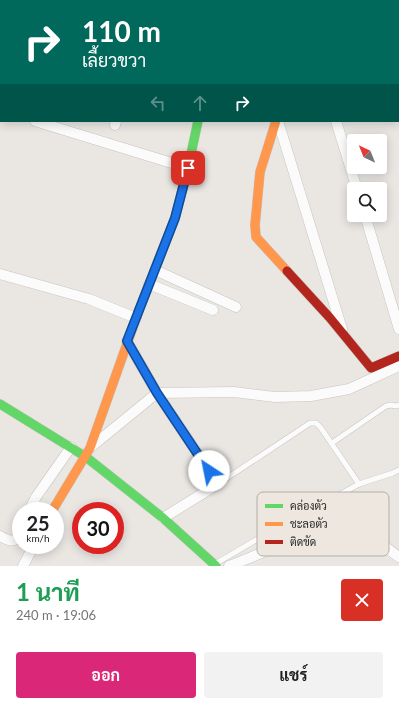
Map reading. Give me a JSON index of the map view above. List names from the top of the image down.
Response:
{
  "legend": ["คล่องตัว", "ชะลอตัว", "ติดขัด"],
  "north": "top left",
  "page": {
    "turn": ["110 m", "เลี้ยวขวา"],
    "speed": "25 km/h",
    "limit": "30",
    "heading": ["1 นาที", "240 m · 19:06"],
    "buttons": ["ออก", "แชร์"]
  }
}
